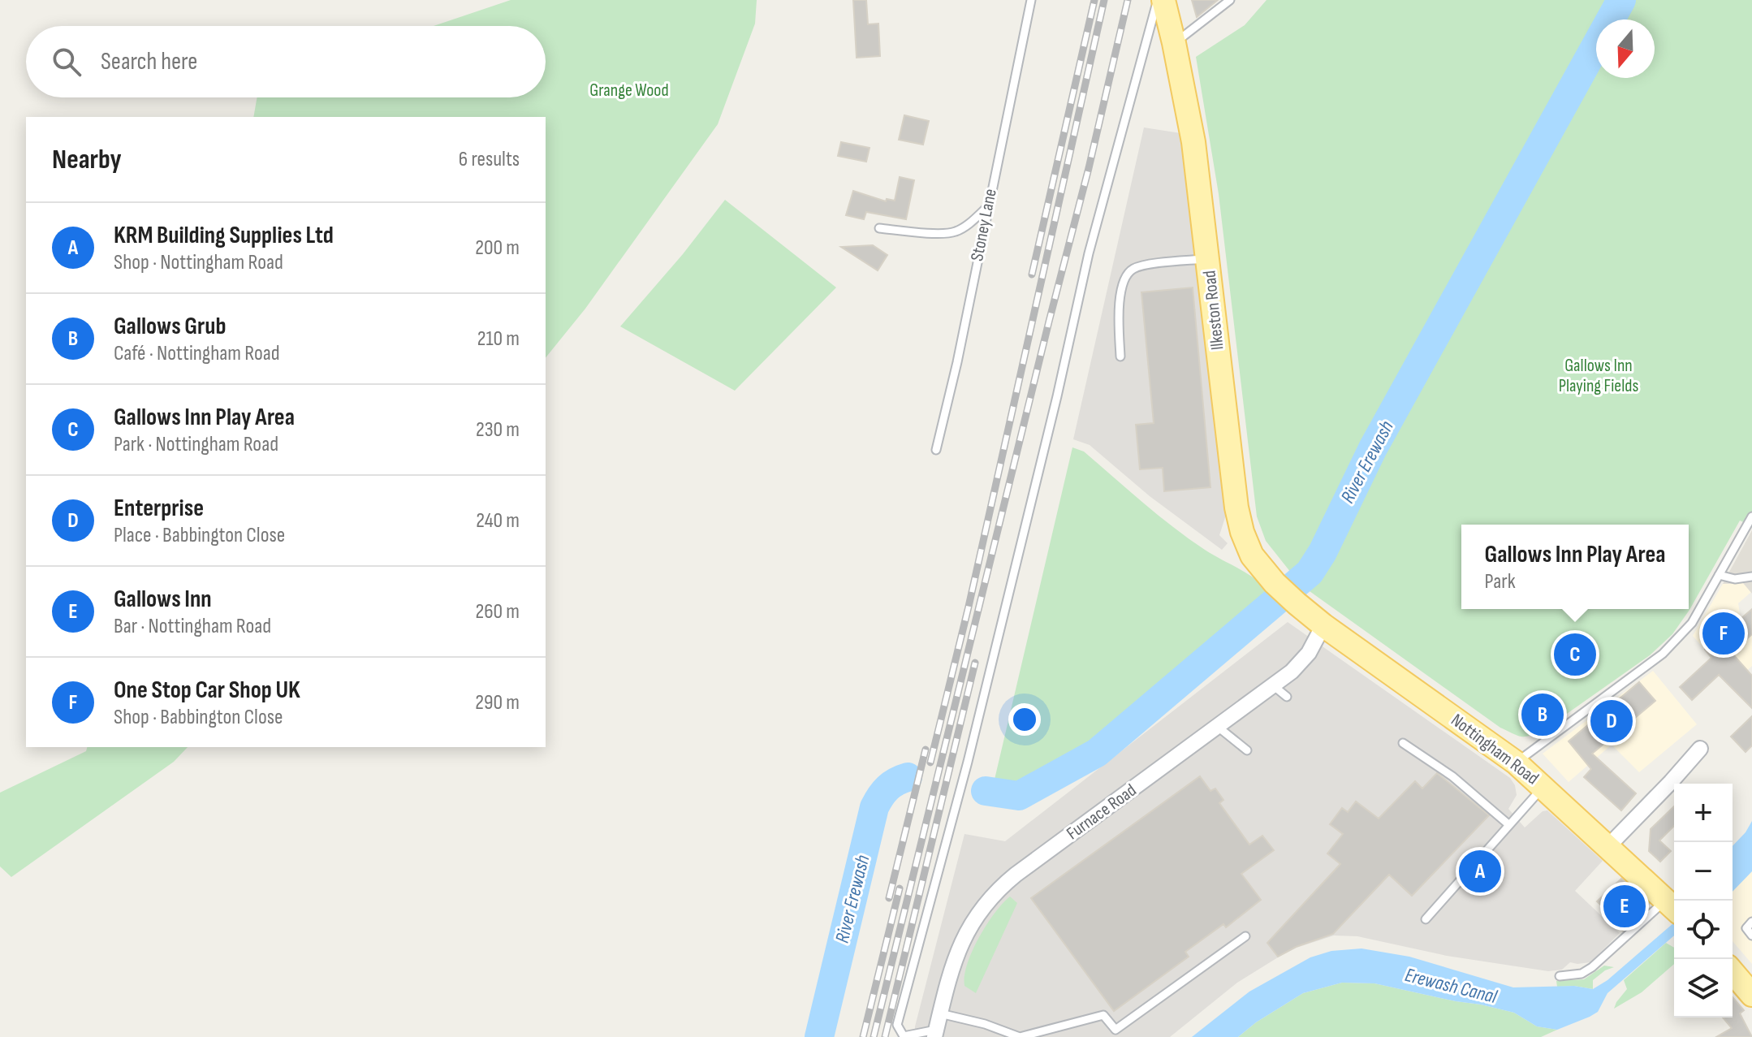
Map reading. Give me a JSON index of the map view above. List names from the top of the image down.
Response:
{
  "streets": {
    "main road": ["Ilkeston Road", "Nottingham Road"],
    "street": ["Furnace Road"],
    "lane": ["Stoney Lane"]
  },
  "crossings": [
    ["Ilkeston Road", "Nottingham Road"],
    ["Nottingham Road", "Furnace Road"]
  ],
  "water": ["River Erewash", "Erewash Canal"],
  "parks": ["Grange Wood", "Gallows Inn Playing Fields"],
  "north": "bottom",
  "page": {
    "search": "Search here",
    "heading": ["Nearby", "6 results"],
    "list": [
      {
        "mark": "A",
        "name": "KRM Building Supplies Ltd",
        "note": "Shop · Nottingham Road",
        "value": "200 m"
      },
      {
        "mark": "B",
        "name": "Gallows Grub",
        "note": "Café · Nottingham Road",
        "value": "210 m"
      },
      {
        "mark": "C",
        "name": "Gallows Inn Play Area",
        "note": "Park · Nottingham Road",
        "value": "230 m"
      },
      {
        "mark": "D",
        "name": "Enterprise",
        "note": "Place · Babbington Close",
        "value": "240 m"
      },
      {
        "mark": "E",
        "name": "Gallows Inn",
        "note": "Bar · Nottingham Road",
        "value": "260 m"
      },
      {
        "mark": "F",
        "name": "One Stop Car Shop UK",
        "note": "Shop · Babbington Close",
        "value": "290 m"
      }
    ],
    "popup": ["Gallows Inn Play Area", "Park"],
    "pins": [
      "F",
      "C",
      "B",
      "D",
      "A",
      "E"
    ],
    "map_buttons": ["+", "−"]
  }
}
